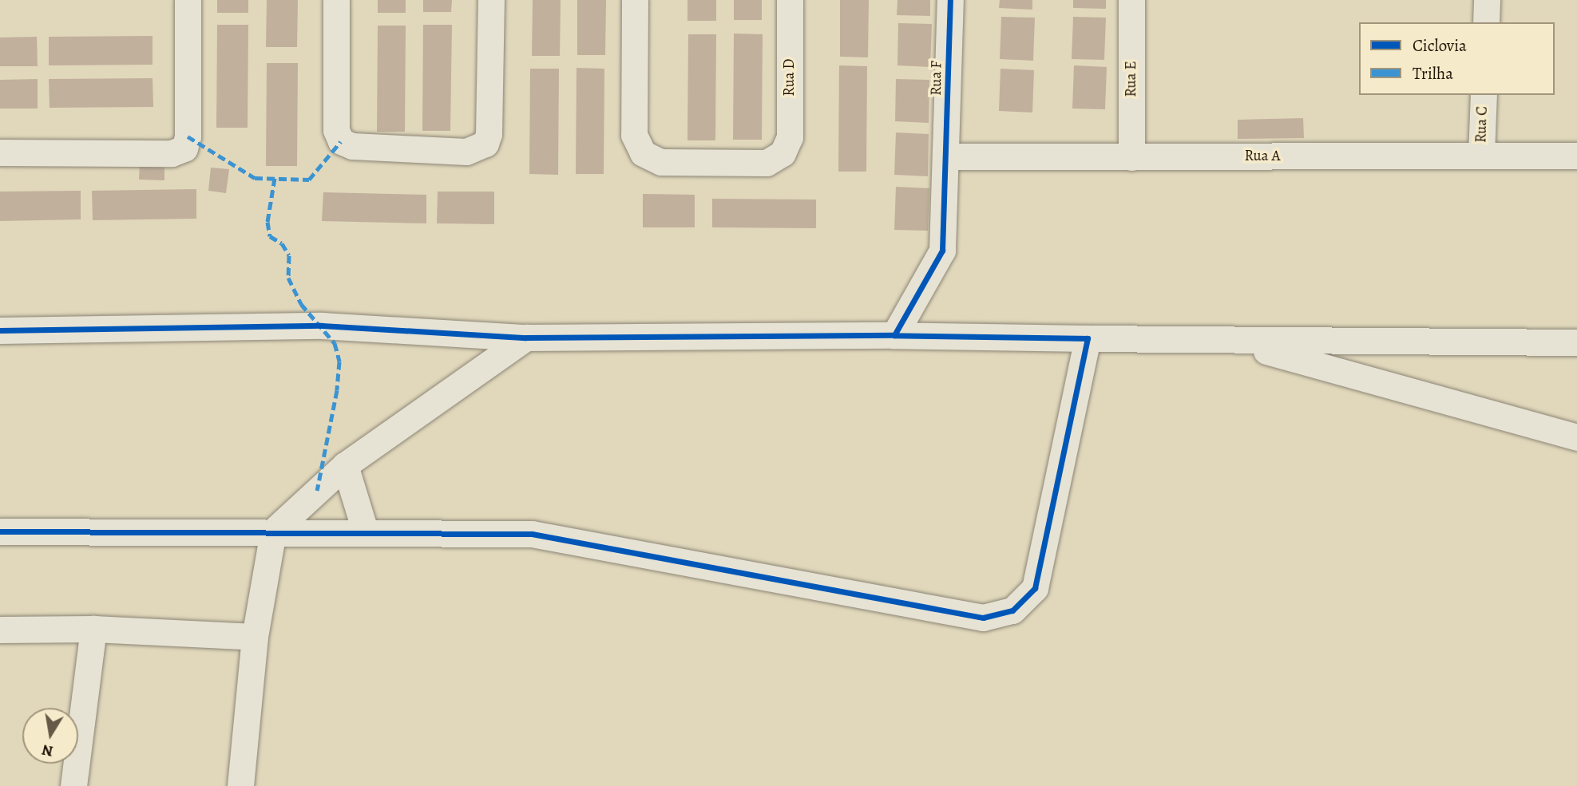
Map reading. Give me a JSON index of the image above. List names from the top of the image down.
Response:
{
  "streets": {
    "street": [
      "Rua D",
      "Rua F",
      "Rua E",
      "Rua C",
      "Rua A"
    ]
  },
  "crossings": [
    ["Rua F", "Rua A"],
    ["Rua E", "Rua A"],
    ["Rua C", "Rua A"]
  ],
  "legend": ["Ciclovia", "Trilha"],
  "north": "bottom"
}
